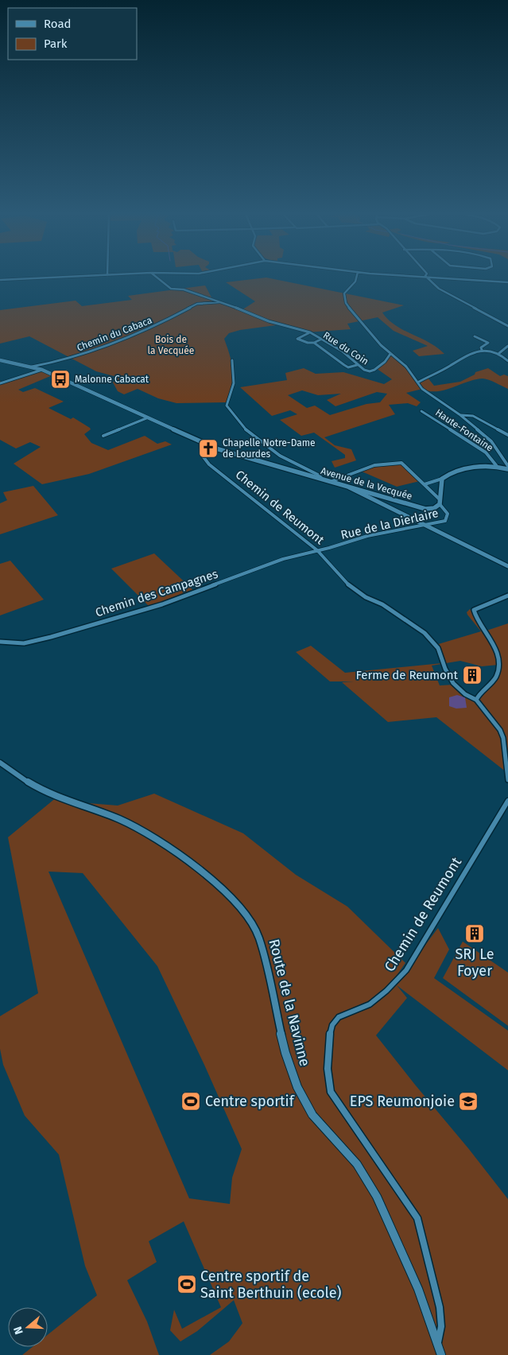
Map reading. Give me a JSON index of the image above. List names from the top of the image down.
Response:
{
  "streets": {
    "main road": ["Avenue de la Vecquée"],
    "street": [
      "Chemin du Cabaca",
      "Rue du Coin",
      "Haute-Fontaine",
      "Chemin de Reumont",
      "Rue de la Dierlaire",
      "Chemin des Campagnes",
      "Route de la Navinne"
    ]
  },
  "crossings": [
    ["Chemin du Cabaca", "Rue du Coin"],
    ["Chemin du Cabaca", "Avenue de la Vecquée"],
    ["Avenue de la Vecquée", "Chemin de Reumont"],
    ["Avenue de la Vecquée", "Rue de la Dierlaire"],
    ["Chemin de Reumont", "Rue de la Dierlaire"],
    ["Chemin de Reumont", "Chemin des Campagnes"],
    ["Chemin de Reumont", "Route de la Navinne"],
    ["Rue de la Dierlaire", "Chemin des Campagnes"]
  ],
  "parks": ["Bois de la Vecquée"],
  "places": {
    "bus stop": ["Malonne Cabacat"],
    "church": ["Chapelle Notre-Dame de Lourdes"],
    "building": ["Ferme de Reumont", "SRJ Le Foyer"],
    "sports": ["Centre sportif", "Centre sportif de Saint Berthuin (ecole)"],
    "school or university": ["EPS Reumonjoie"]
  },
  "legend": ["Road", "Park"],
  "north": "left"
}
